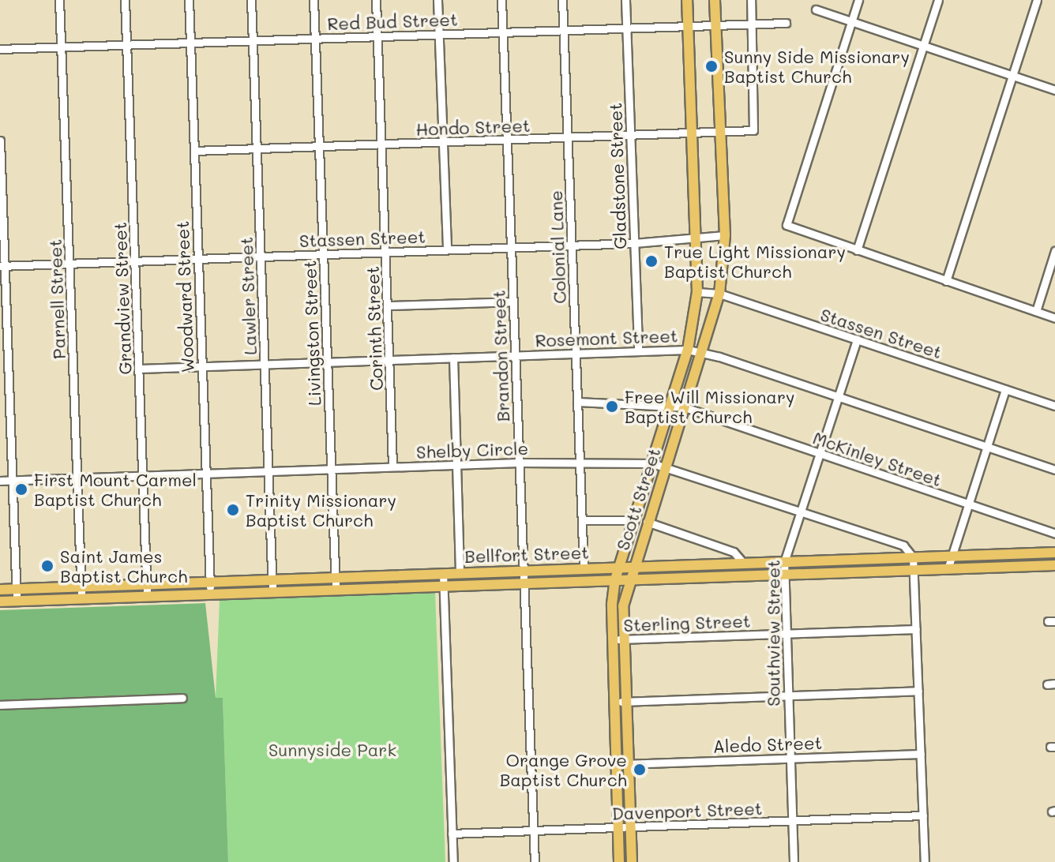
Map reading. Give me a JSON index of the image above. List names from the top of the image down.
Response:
{
  "streets": {
    "main road": ["Scott Street", "Bellfort Street"],
    "street": [
      "Red Bud Street",
      "Hondo Street",
      "Gladstone Street",
      "Stassen Street",
      "Colonial Lane",
      "Lawler Street",
      "Woodward Street",
      "Grandview Street",
      "Parnell Street",
      "Corinth Street",
      "Livingston Street",
      "Rosemont Street",
      "Brandon Street",
      "Shelby Circle",
      "McKinley Street",
      "Sterling Street",
      "Southview Street",
      "Aledo Street",
      "Davenport Street"
    ]
  },
  "crossings": [
    ["Red Bud Street", "Hondo Street"],
    ["Red Bud Street", "Gladstone Street"],
    ["Red Bud Street", "Colonial Lane"],
    ["Red Bud Street", "Lawler Street"],
    ["Red Bud Street", "Woodward Street"],
    ["Red Bud Street", "Grandview Street"],
    ["Red Bud Street", "Parnell Street"],
    ["Red Bud Street", "Corinth Street"],
    ["Red Bud Street", "Livingston Street"],
    ["Red Bud Street", "Brandon Street"],
    ["Red Bud Street", "Scott Street"],
    ["Hondo Street", "Gladstone Street"],
    ["Hondo Street", "Colonial Lane"],
    ["Hondo Street", "Lawler Street"],
    ["Hondo Street", "Woodward Street"],
    ["Hondo Street", "Corinth Street"],
    ["Hondo Street", "Livingston Street"],
    ["Hondo Street", "Brandon Street"],
    ["Hondo Street", "Scott Street"],
    ["Gladstone Street", "Stassen Street"],
    ["Gladstone Street", "Rosemont Street"],
    ["Stassen Street", "Colonial Lane"],
    ["Stassen Street", "Lawler Street"],
    ["Stassen Street", "Woodward Street"],
    ["Stassen Street", "Grandview Street"],
    ["Stassen Street", "Parnell Street"],
    ["Stassen Street", "Corinth Street"],
    ["Stassen Street", "Livingston Street"],
    ["Stassen Street", "Brandon Street"],
    ["Stassen Street", "Scott Street"],
    ["Stassen Street", "Southview Street"],
    ["Colonial Lane", "Rosemont Street"],
    ["Colonial Lane", "Shelby Circle"],
    ["Colonial Lane", "McKinley Street"],
    ["Colonial Lane", "Bellfort Street"],
    ["Lawler Street", "Rosemont Street"],
    ["Lawler Street", "Shelby Circle"],
    ["Lawler Street", "Bellfort Street"],
    ["Woodward Street", "Rosemont Street"],
    ["Woodward Street", "Shelby Circle"],
    ["Woodward Street", "Bellfort Street"],
    ["Grandview Street", "Rosemont Street"],
    ["Grandview Street", "Shelby Circle"],
    ["Grandview Street", "Bellfort Street"],
    ["Parnell Street", "Shelby Circle"],
    ["Parnell Street", "Bellfort Street"],
    ["Corinth Street", "Rosemont Street"],
    ["Corinth Street", "Shelby Circle"],
    ["Livingston Street", "Rosemont Street"],
    ["Livingston Street", "Shelby Circle"],
    ["Livingston Street", "Bellfort Street"],
    ["Rosemont Street", "Brandon Street"],
    ["Rosemont Street", "Scott Street"],
    ["Rosemont Street", "Southview Street"],
    ["Brandon Street", "Shelby Circle"],
    ["Brandon Street", "Bellfort Street"],
    ["Brandon Street", "Davenport Street"],
    ["Shelby Circle", "Scott Street"],
    ["Shelby Circle", "Bellfort Street"],
    ["Shelby Circle", "Southview Street"],
    ["McKinley Street", "Scott Street"],
    ["McKinley Street", "Southview Street"],
    ["Scott Street", "Bellfort Street"],
    ["Scott Street", "Sterling Street"],
    ["Scott Street", "Aledo Street"],
    ["Scott Street", "Davenport Street"],
    ["Bellfort Street", "Southview Street"],
    ["Sterling Street", "Southview Street"],
    ["Southview Street", "Aledo Street"],
    ["Southview Street", "Davenport Street"]
  ],
  "parks": ["Sunnyside Park"],
  "places": [
    "Sunny Side Missionary Baptist Church",
    "True Light Missionary Baptist Church",
    "Free Will Missionary Baptist Church",
    "First Mount Carmel Baptist Church",
    "Trinity Missionary Baptist Church",
    "Saint James Baptist Church",
    "Orange Grove Baptist Church"
  ]
}
